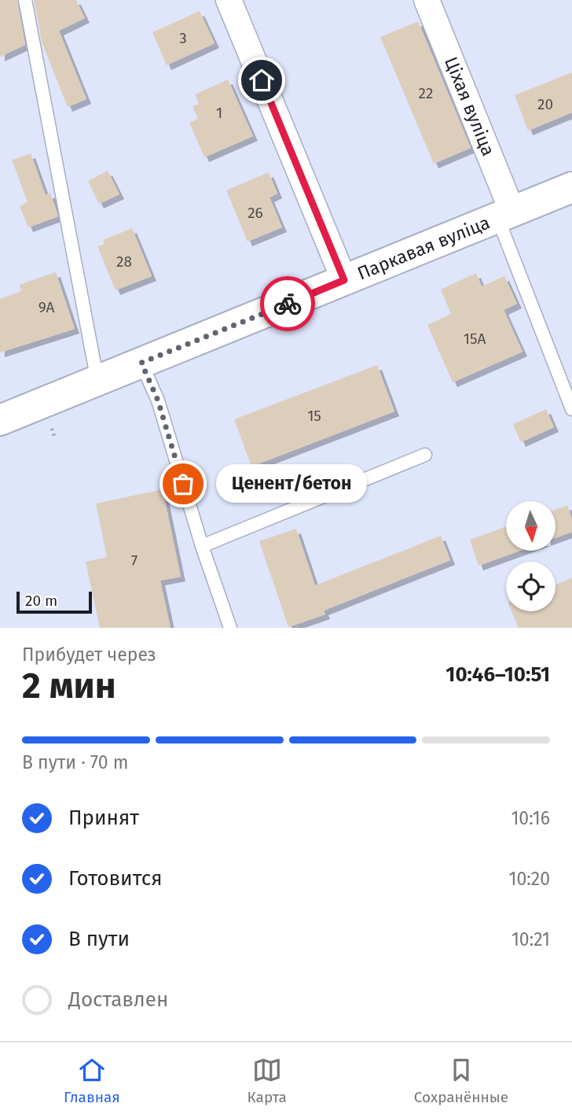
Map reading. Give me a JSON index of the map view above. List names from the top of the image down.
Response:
{
  "streets": {
    "street": ["Ціхая вуліца", "Паркавая вуліца"]
  },
  "crossings": [
    ["Ціхая вуліца", "Паркавая вуліца"]
  ],
  "places": ["Ценент/бетон"],
  "house_numbers": [
    "3",
    "22",
    "20",
    "1",
    "26",
    "28",
    "9А",
    "15А",
    "15",
    "7"
  ],
  "scale_bar": "20 m",
  "north": "bottom",
  "page": {
    "bubble": "Ценент/бетон",
    "scale": "20 m",
    "heading": ["2 мин", "Прибудет через", "10:46–10:51"],
    "bar": "В пути · 70 m",
    "list": [
      ["Принят", "10:16"],
      ["Готовится", "10:20"],
      ["В пути", "10:21"],
      "Доставлен"
    ],
    "tabs": ["Главная", "Карта", "Сохранённые"]
  }
}
